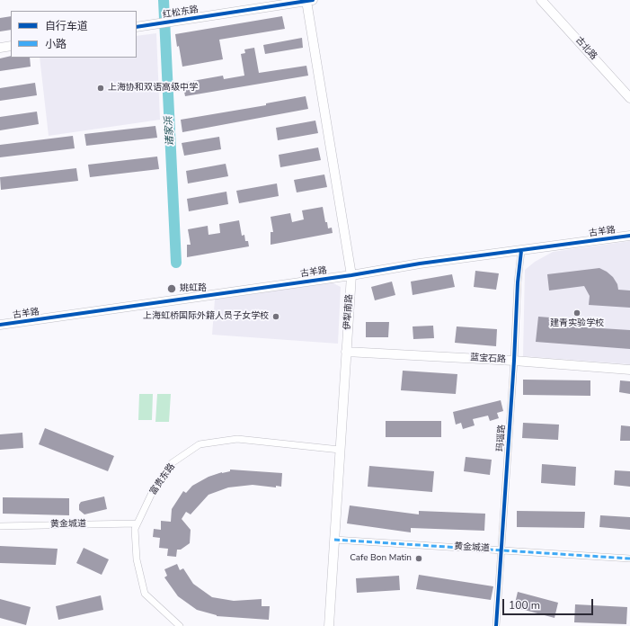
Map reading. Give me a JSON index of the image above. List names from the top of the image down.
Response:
{
  "streets": {
    "street": [
      "红松东路",
      "古北路",
      "古羊路",
      "伊犁南路",
      "蓝宝石路",
      "玛瑙路",
      "富贵东路",
      "黄金城道"
    ]
  },
  "crossings": [
    ["红松东路", "伊犁南路"],
    ["古羊路", "伊犁南路"],
    ["古羊路", "玛瑙路"],
    ["伊犁南路", "蓝宝石路"],
    ["伊犁南路", "富贵东路"],
    ["伊犁南路", "黄金城道"],
    ["蓝宝石路", "玛瑙路"],
    ["玛瑙路", "黄金城道"],
    ["富贵东路", "黄金城道"]
  ],
  "water": ["诸家浜"],
  "places": [
    "上海协和双语高级中学",
    "姚虹路",
    "建青实验学校",
    "上海虹桥国际外籍人员子女学校",
    "Cafe Bon Matin"
  ],
  "legend": ["自行车道", "小路"],
  "scale_bar": "100 m"
}
